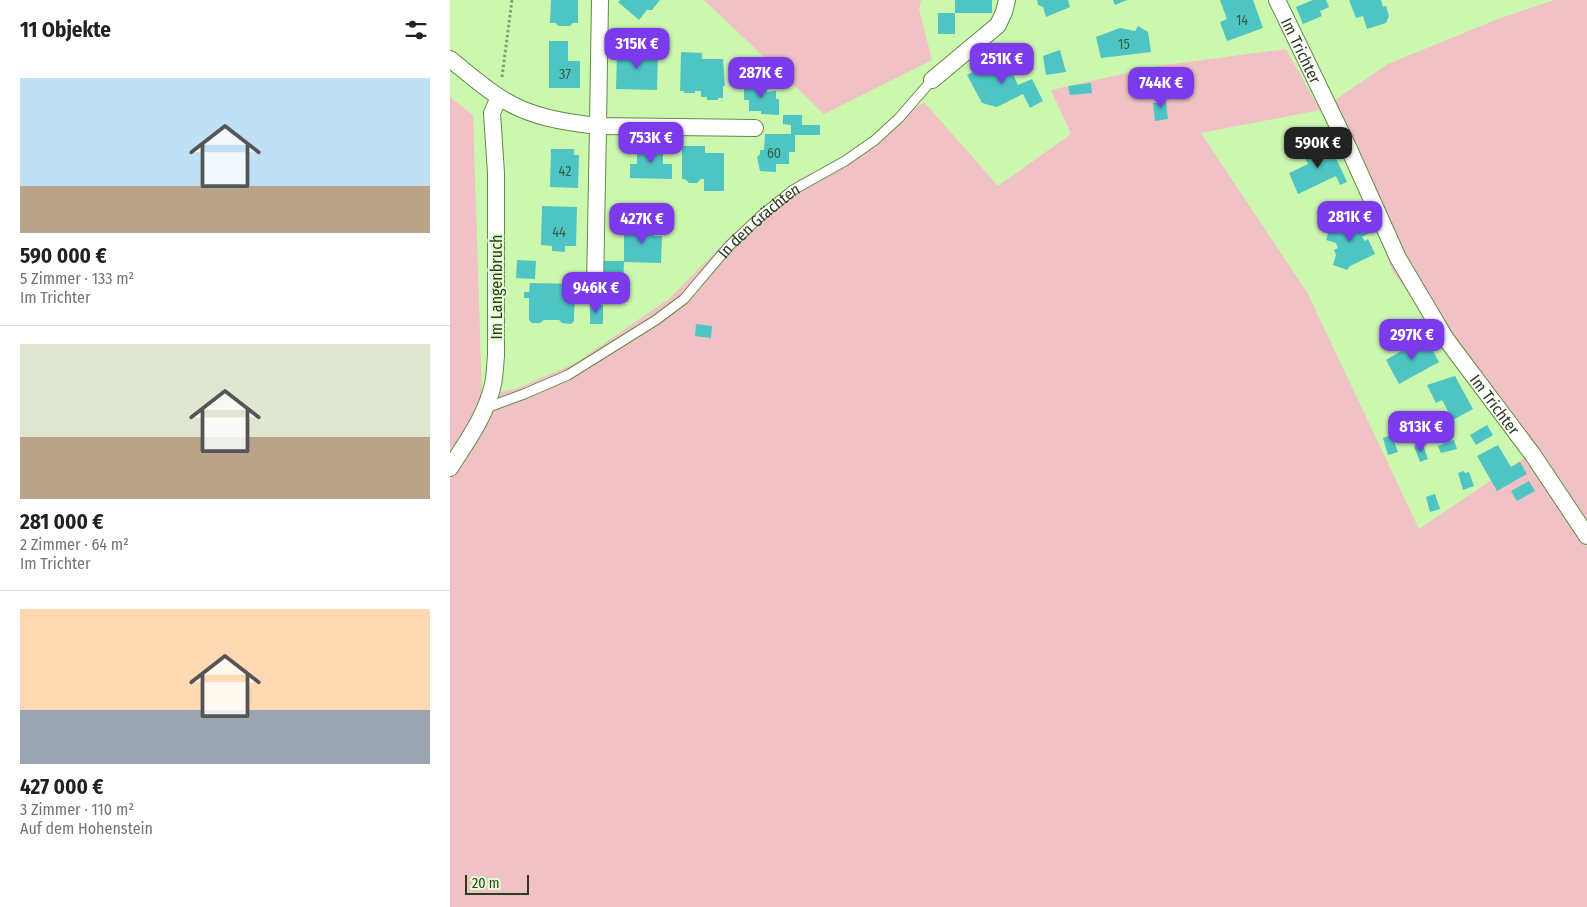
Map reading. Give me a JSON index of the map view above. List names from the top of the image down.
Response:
{
  "streets": {
    "street": ["Im Trichter", "In den Grächten", "Im Langenbruch"]
  },
  "crossings": [
    ["In den Grächten", "Im Langenbruch"]
  ],
  "house_numbers": [
    "14",
    "15",
    "37",
    "60",
    "42",
    "44"
  ],
  "scale_bar": "20 m",
  "page": {
    "heading": "11 Objekte",
    "price": [
      "315K €",
      "251K €",
      "287K €",
      "744K €",
      "753K €",
      "590K €",
      "281K €",
      "427K €",
      "946K €",
      "297K €",
      "813K €"
    ],
    "list": [
      {
        "name": "590 000 €",
        "note": "5 Zimmer · 133 m² · Im Trichter"
      },
      {
        "name": "281 000 €",
        "note": "2 Zimmer · 64 m² · Im Trichter"
      },
      {
        "name": "427 000 €",
        "note": "3 Zimmer · 110 m² · Auf dem Hohenstein"
      }
    ],
    "scale": "20 m"
  }
}
